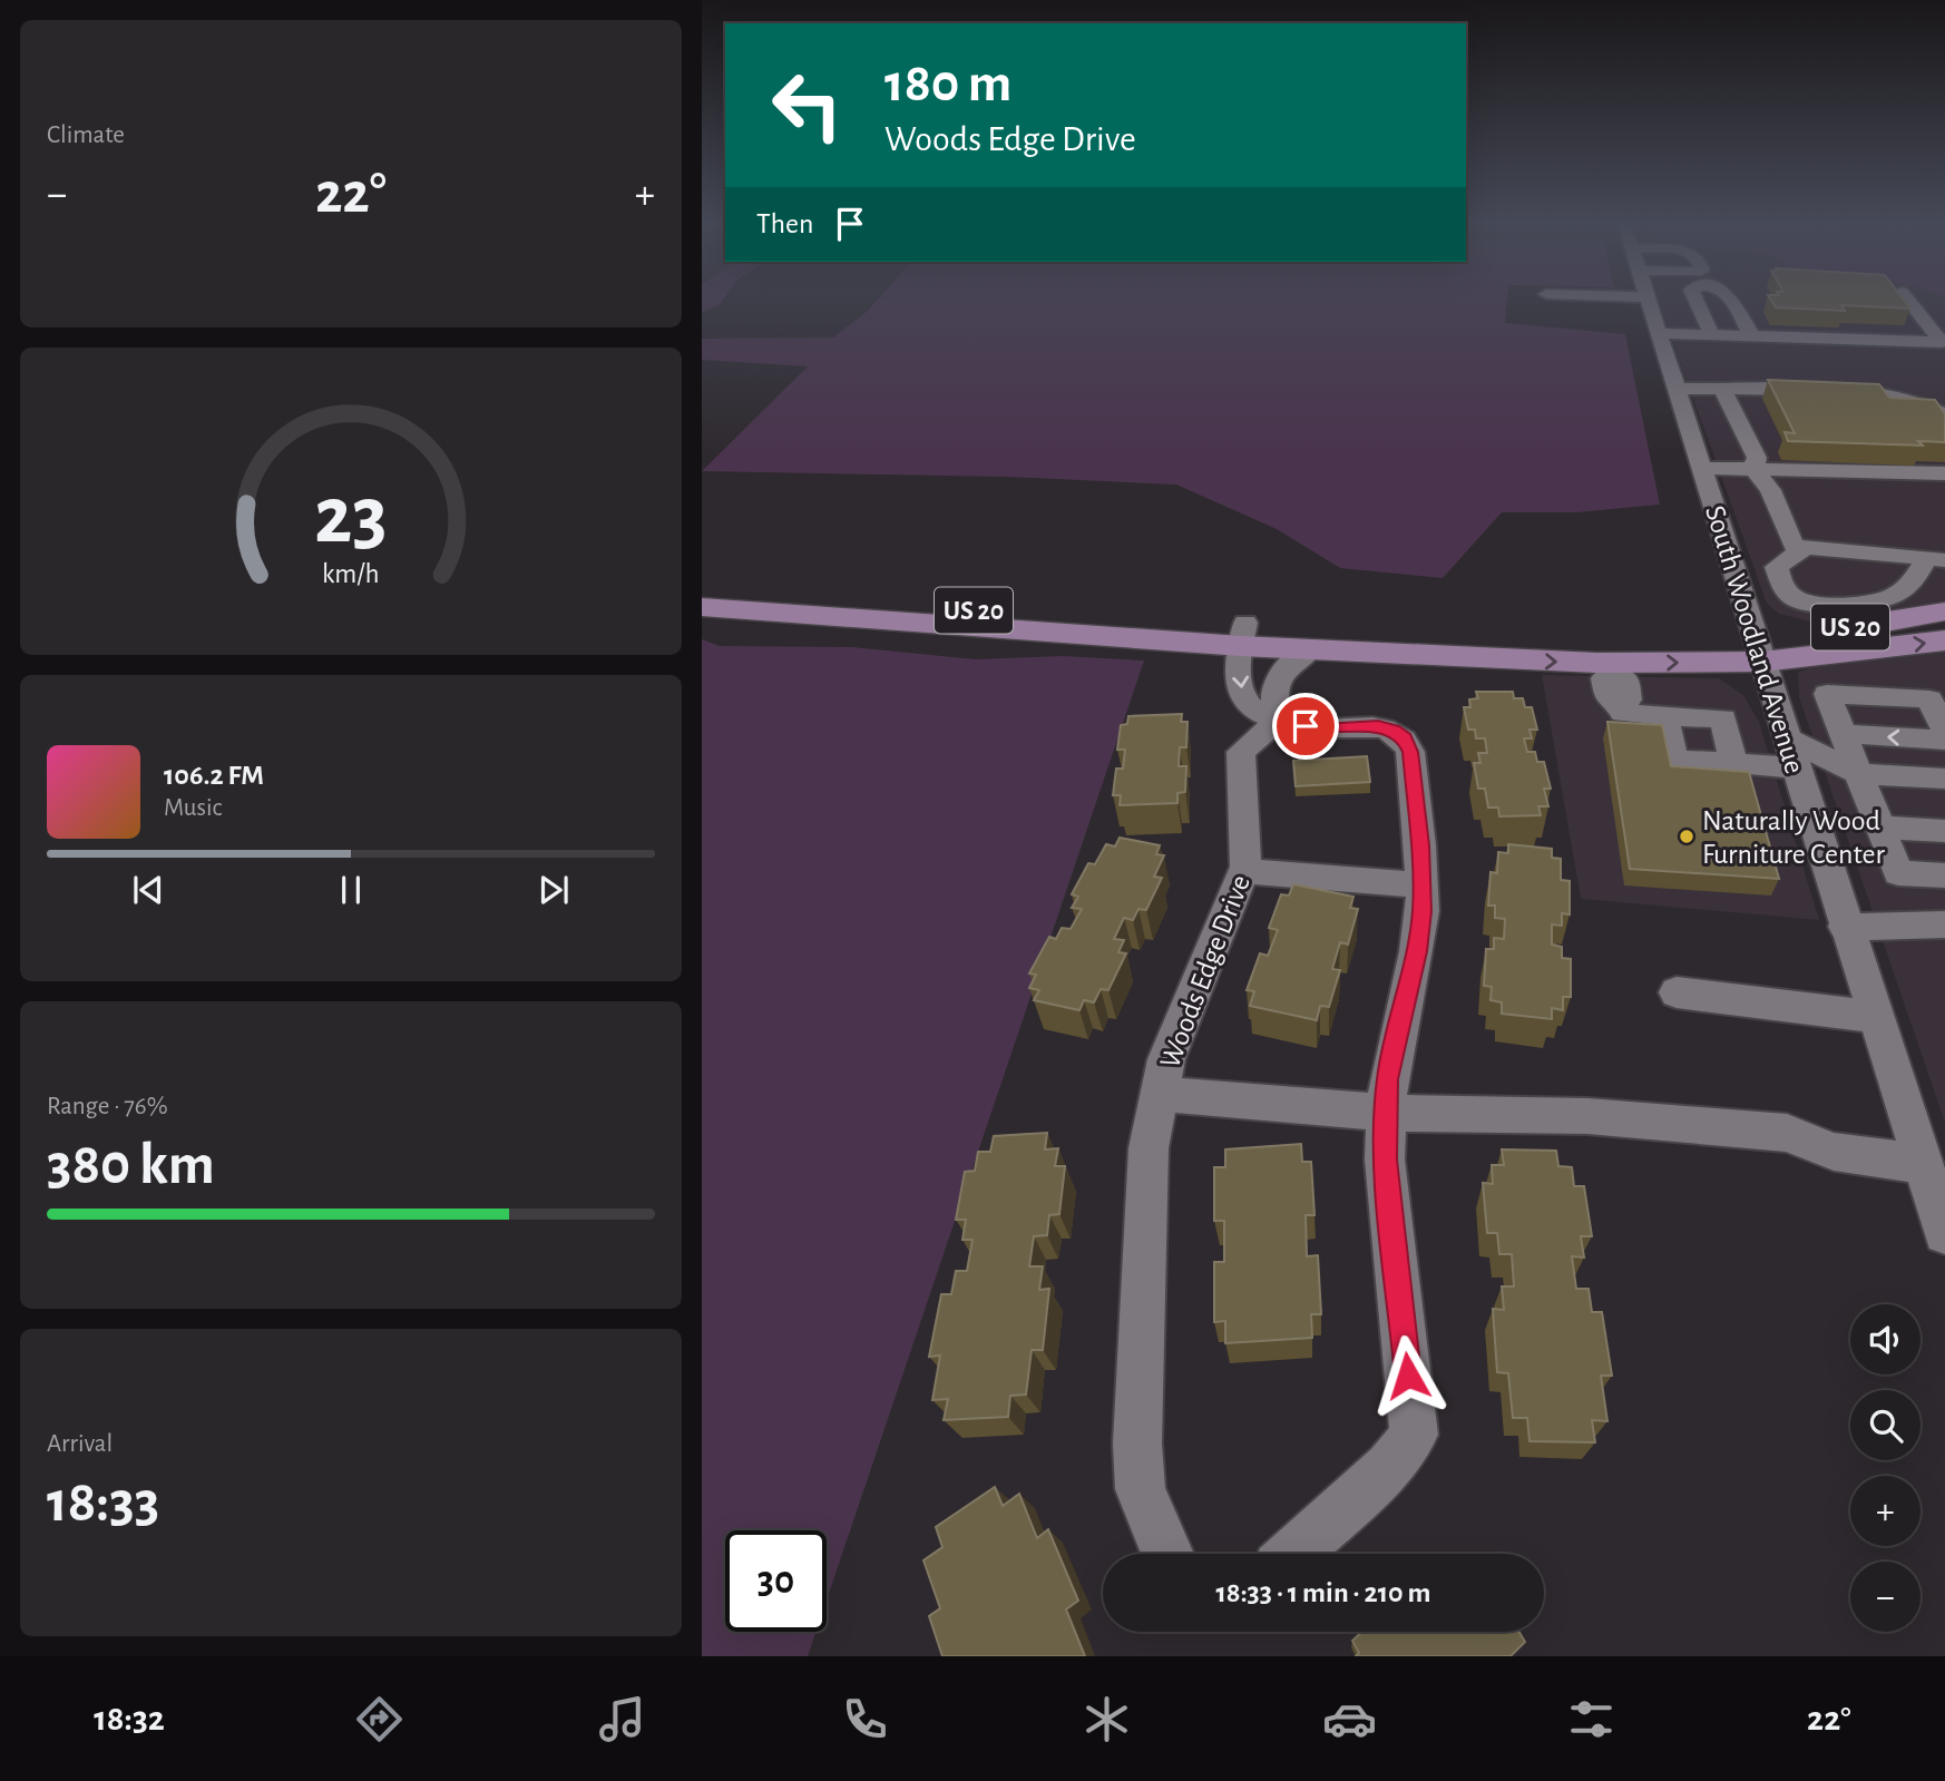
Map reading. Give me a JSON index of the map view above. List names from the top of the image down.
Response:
{
  "streets": {
    "main road": ["US 20"],
    "street": ["South Woodland Avenue", "Woods Edge Drive"]
  },
  "crossings": [
    ["US 20", "South Woodland Avenue"],
    ["South Woodland Avenue", "Woods Edge Drive"]
  ],
  "places": ["Naturally Wood Furniture Center"],
  "page": {
    "tile": [
      "Climate",
      ["Range · 76%", "380 km"],
      ["Arrival", "18:33"]
    ],
    "turn": ["180 m", "Woods Edge Drive"],
    "heat": ["−", "22°", "+"],
    "then": "Then",
    "song": ["106.2 FM", "Music"],
    "map_buttons": ["+", "−"],
    "limit": "30",
    "trip": "18:33 · 1 min · 210 m",
    "tabs": ["18:32", "22°"],
    "gauge": ["23", "km/h"]
  }
}
